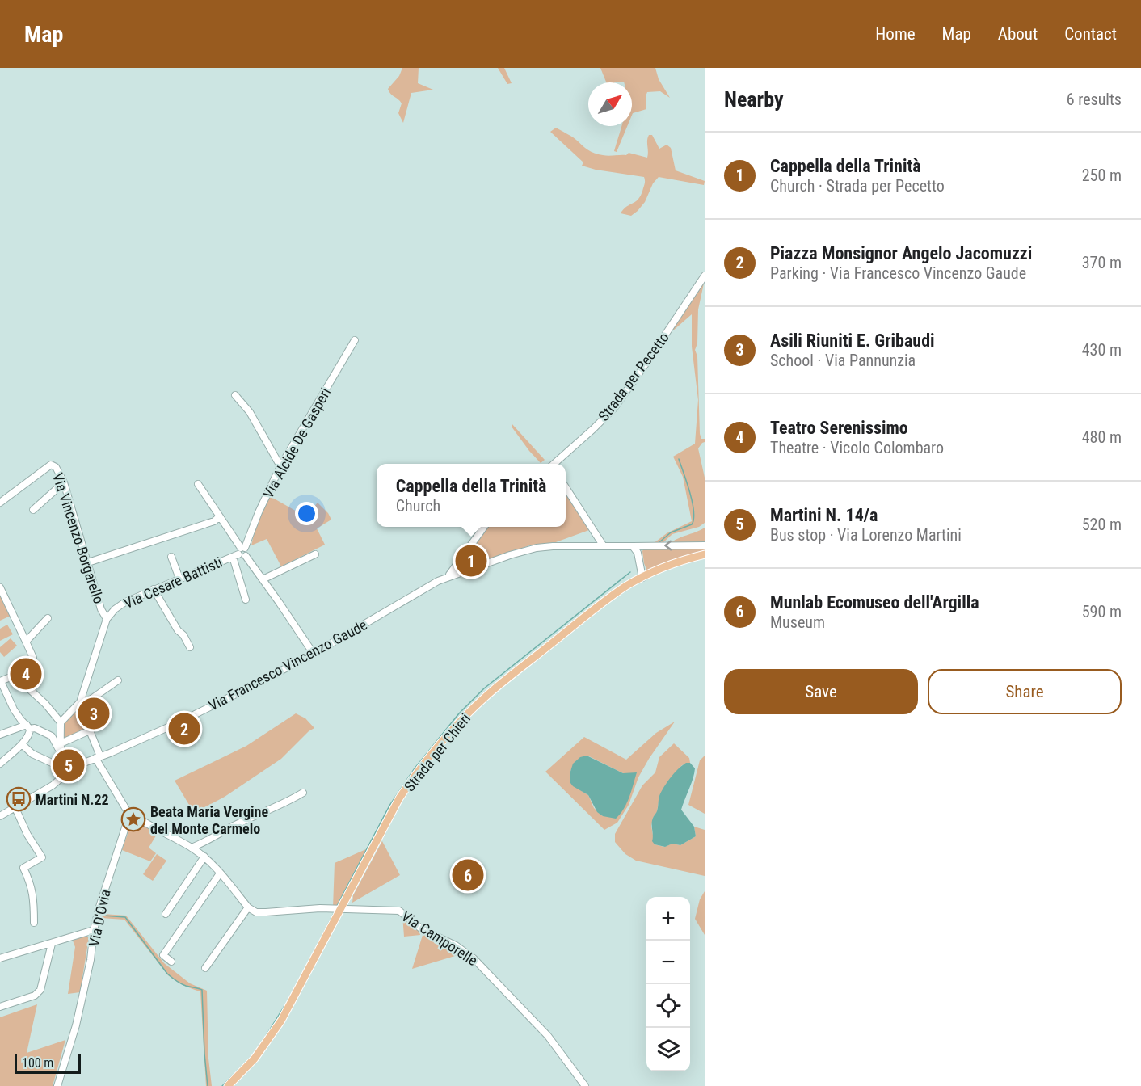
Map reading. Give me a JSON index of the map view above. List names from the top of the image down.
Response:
{
  "streets": {
    "main road": ["Strada per Chieri"],
    "street": [
      "Strada per Pecetto",
      "Via Alcide De Gasperi",
      "Via Vincenzo Borgarello",
      "Via Cesare Battisti",
      "Via Francesco Vincenzo Gaude",
      "Via D'Ovia",
      "Via Camporelle"
    ]
  },
  "crossings": [
    ["Via Alcide De Gasperi", "Via Cesare Battisti"],
    ["Via Vincenzo Borgarello", "Via Cesare Battisti"],
    ["Strada per Chieri", "Via Camporelle"]
  ],
  "places": {
    "bus stop": ["Martini N.22"],
    "place": ["Beata Maria Vergine del Monte Carmelo"]
  },
  "scale_bar": "100 m",
  "north": "top right",
  "page": {
    "header": "Map",
    "nav": [
      "Home",
      "Map",
      "About",
      "Contact"
    ],
    "heading": ["Nearby", "6 results"],
    "list": [
      {
        "mark": "1",
        "name": "Cappella della Trinità",
        "note": "Church · Strada per Pecetto",
        "value": "250 m"
      },
      {
        "mark": "2",
        "name": "Piazza Monsignor Angelo Jacomuzzi",
        "note": "Parking · Via Francesco Vincenzo Gaude",
        "value": "370 m"
      },
      {
        "mark": "3",
        "name": "Asili Riuniti E. Gribaudi",
        "note": "School · Via Pannunzia",
        "value": "430 m"
      },
      {
        "mark": "4",
        "name": "Teatro Serenissimo",
        "note": "Theatre · Vicolo Colombaro",
        "value": "480 m"
      },
      {
        "mark": "5",
        "name": "Martini N. 14/a",
        "note": "Bus stop · Via Lorenzo Martini",
        "value": "520 m"
      },
      {
        "mark": "6",
        "name": "Munlab Ecomuseo dell'Argilla",
        "note": "Museum",
        "value": "590 m"
      }
    ],
    "popup": ["Cappella della Trinità", "Church"],
    "pins": [
      "1",
      "4",
      "3",
      "2",
      "5",
      "6"
    ],
    "buttons": ["Save", "Share"],
    "map_buttons": ["+", "−"],
    "scale": "100 m"
  }
}
